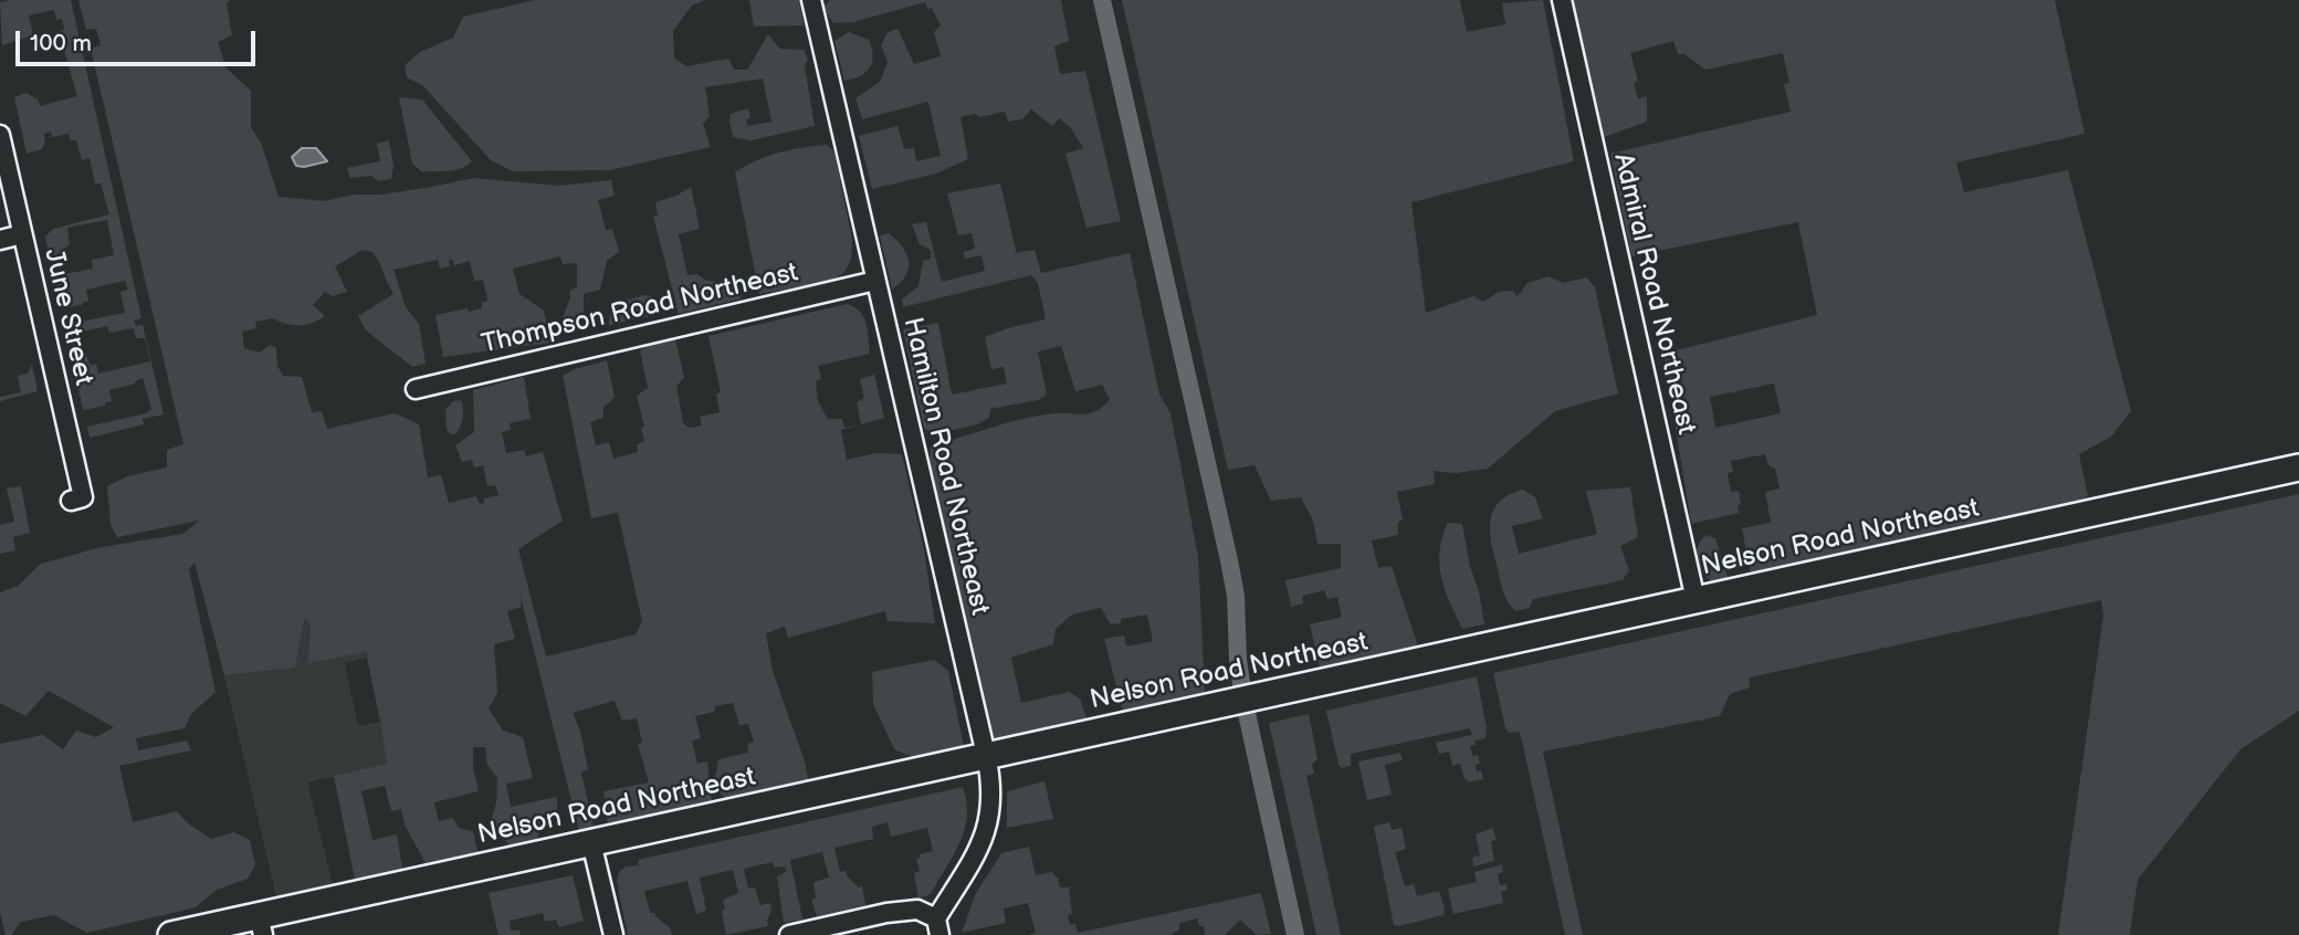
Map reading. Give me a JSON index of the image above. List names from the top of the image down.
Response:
{
  "streets": {
    "street": [
      "Admiral Road Northeast",
      "Thompson Road Northeast",
      "June Street",
      "Hamilton Road Northeast",
      "Nelson Road Northeast"
    ]
  },
  "crossings": [
    ["Admiral Road Northeast", "Nelson Road Northeast"],
    ["Thompson Road Northeast", "Hamilton Road Northeast"],
    ["Hamilton Road Northeast", "Nelson Road Northeast"]
  ],
  "scale_bar": "100 m"
}
